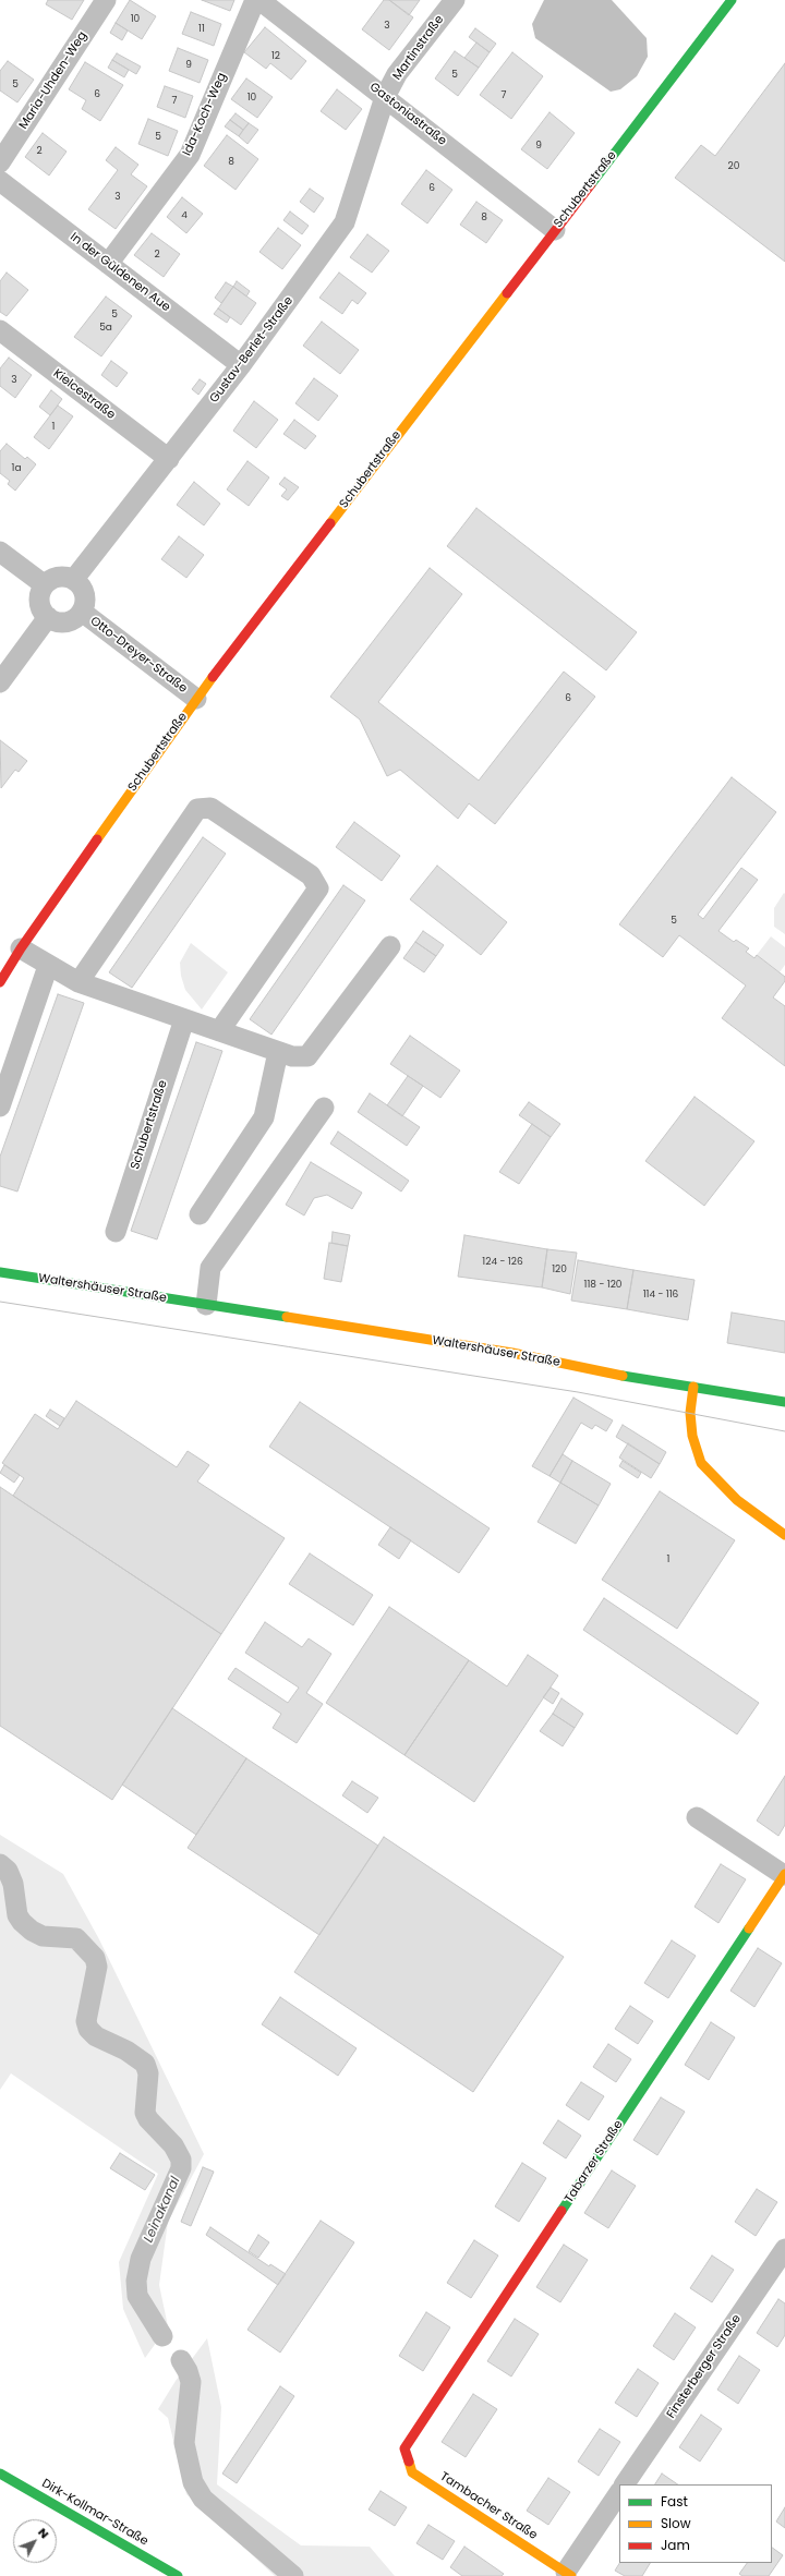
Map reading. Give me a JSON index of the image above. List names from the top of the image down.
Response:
{
  "streets": {
    "street": [
      "Martinstraße",
      "Maria-Uhden-Weg",
      "Ida-Koch-Weg",
      "Gastoniastraße",
      "Schubertstraße",
      "In der Güldenen Aue",
      "Gustav-Berlet-Straße",
      "Kielcestraße",
      "Otto-Dreyer-Straße",
      "Waltershäuser Straße",
      "Tabarzer Straße",
      "Finsterberger Straße",
      "Tambacher Straße",
      "Dirk-Kollmar-Straße"
    ]
  },
  "crossings": [
    ["Martinstraße", "Gastoniastraße"],
    ["Martinstraße", "Gustav-Berlet-Straße"],
    ["Ida-Koch-Weg", "In der Güldenen Aue"],
    ["Gastoniastraße", "Schubertstraße"],
    ["Gastoniastraße", "Gustav-Berlet-Straße"],
    ["Schubertstraße", "Otto-Dreyer-Straße"],
    ["In der Güldenen Aue", "Gustav-Berlet-Straße"],
    ["Gustav-Berlet-Straße", "Kielcestraße"],
    ["Gustav-Berlet-Straße", "Otto-Dreyer-Straße"],
    ["Tabarzer Straße", "Tambacher Straße"]
  ],
  "water": ["Leinakanal"],
  "house_numbers": [
    "10",
    "3",
    "11",
    "12",
    "9",
    "5",
    "5",
    "6",
    "7",
    "10",
    "7",
    "5",
    "9",
    "2",
    "8",
    "20",
    "6",
    "3",
    "4",
    "8",
    "2",
    "5",
    "5a",
    "3",
    "1",
    "1a",
    "6",
    "5",
    "124 - 126",
    "120",
    "118 - 120",
    "114 - 116",
    "1"
  ],
  "legend": ["Fast", "Slow", "Jam"],
  "north": "top right"
}
